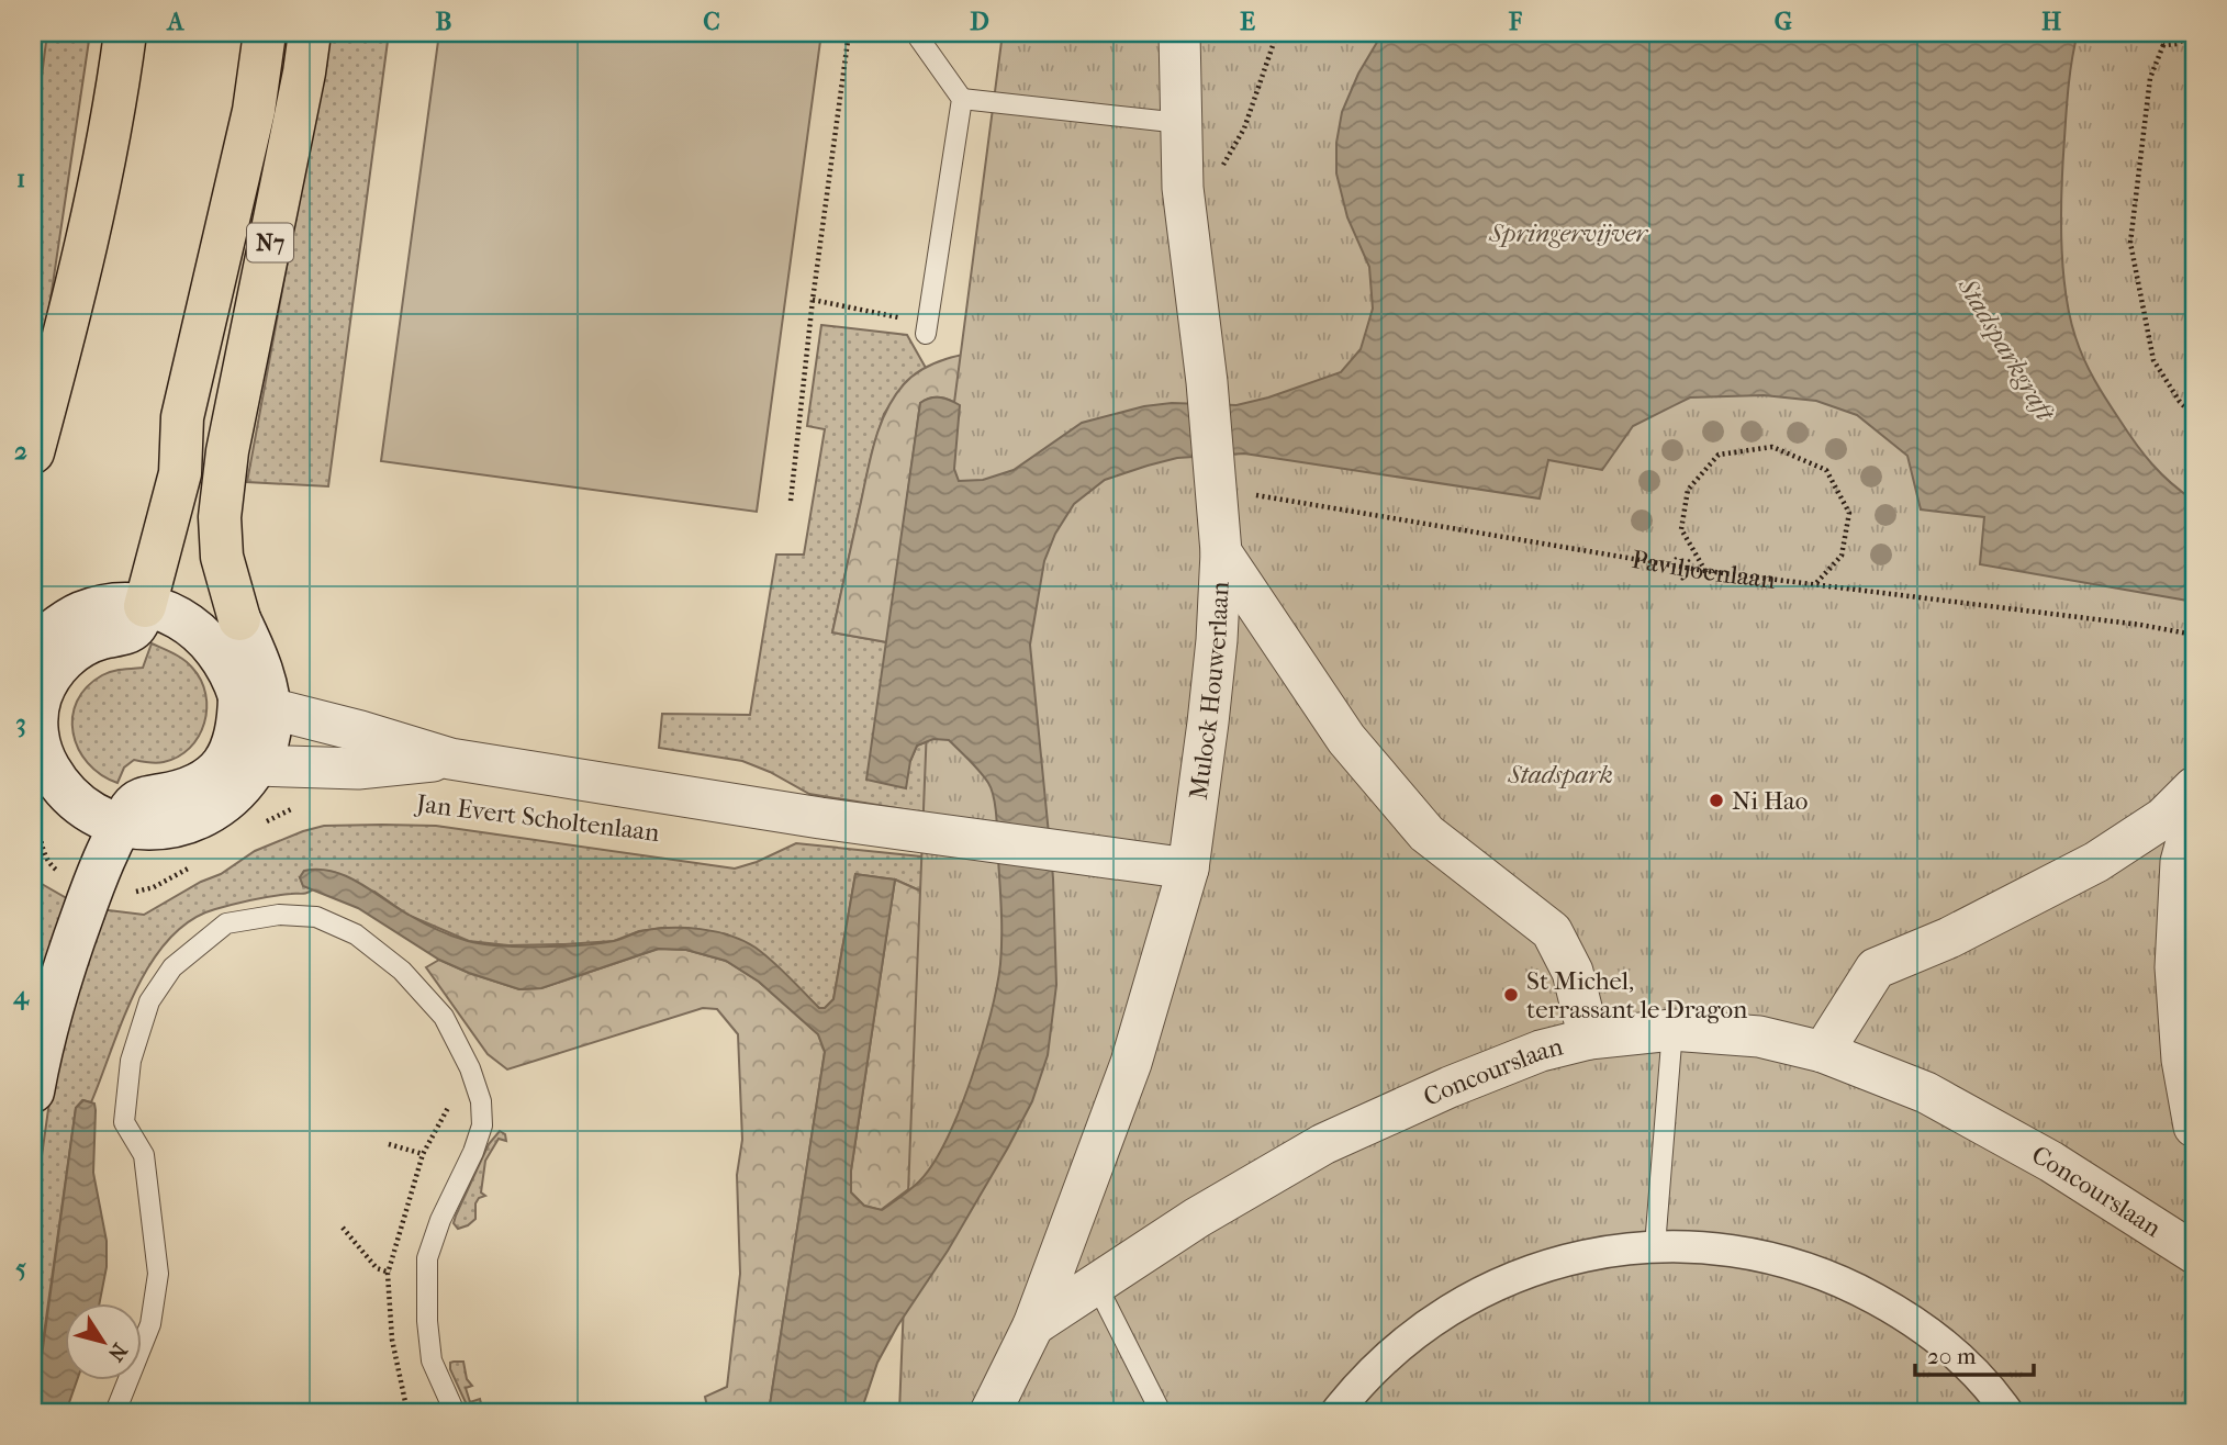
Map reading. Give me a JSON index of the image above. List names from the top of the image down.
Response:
{
  "streets": {
    "highway": ["N7"],
    "street": ["Mulock Houwerlaan", "Jan Evert Scholtenlaan", "Concourslaan"],
    "path": ["Paviljoenlaan"]
  },
  "crossings": [
    ["Paviljoenlaan", "Mulock Houwerlaan"],
    ["Mulock Houwerlaan", "Jan Evert Scholtenlaan"],
    ["Mulock Houwerlaan", "Concourslaan"]
  ],
  "water": ["Springervijver", "Stadsparkgraft"],
  "parks": ["Stadspark"],
  "places": ["Ni Hao", "St Michel, terrassant le Dragon"],
  "scale_bar": "20 m",
  "north": "bottom right",
  "grid": {
    "columns": [
      "A",
      "B",
      "C",
      "D",
      "E",
      "F",
      "G",
      "H"
    ],
    "rows": [
      "1",
      "2",
      "3",
      "4",
      "5"
    ]
  }
}
